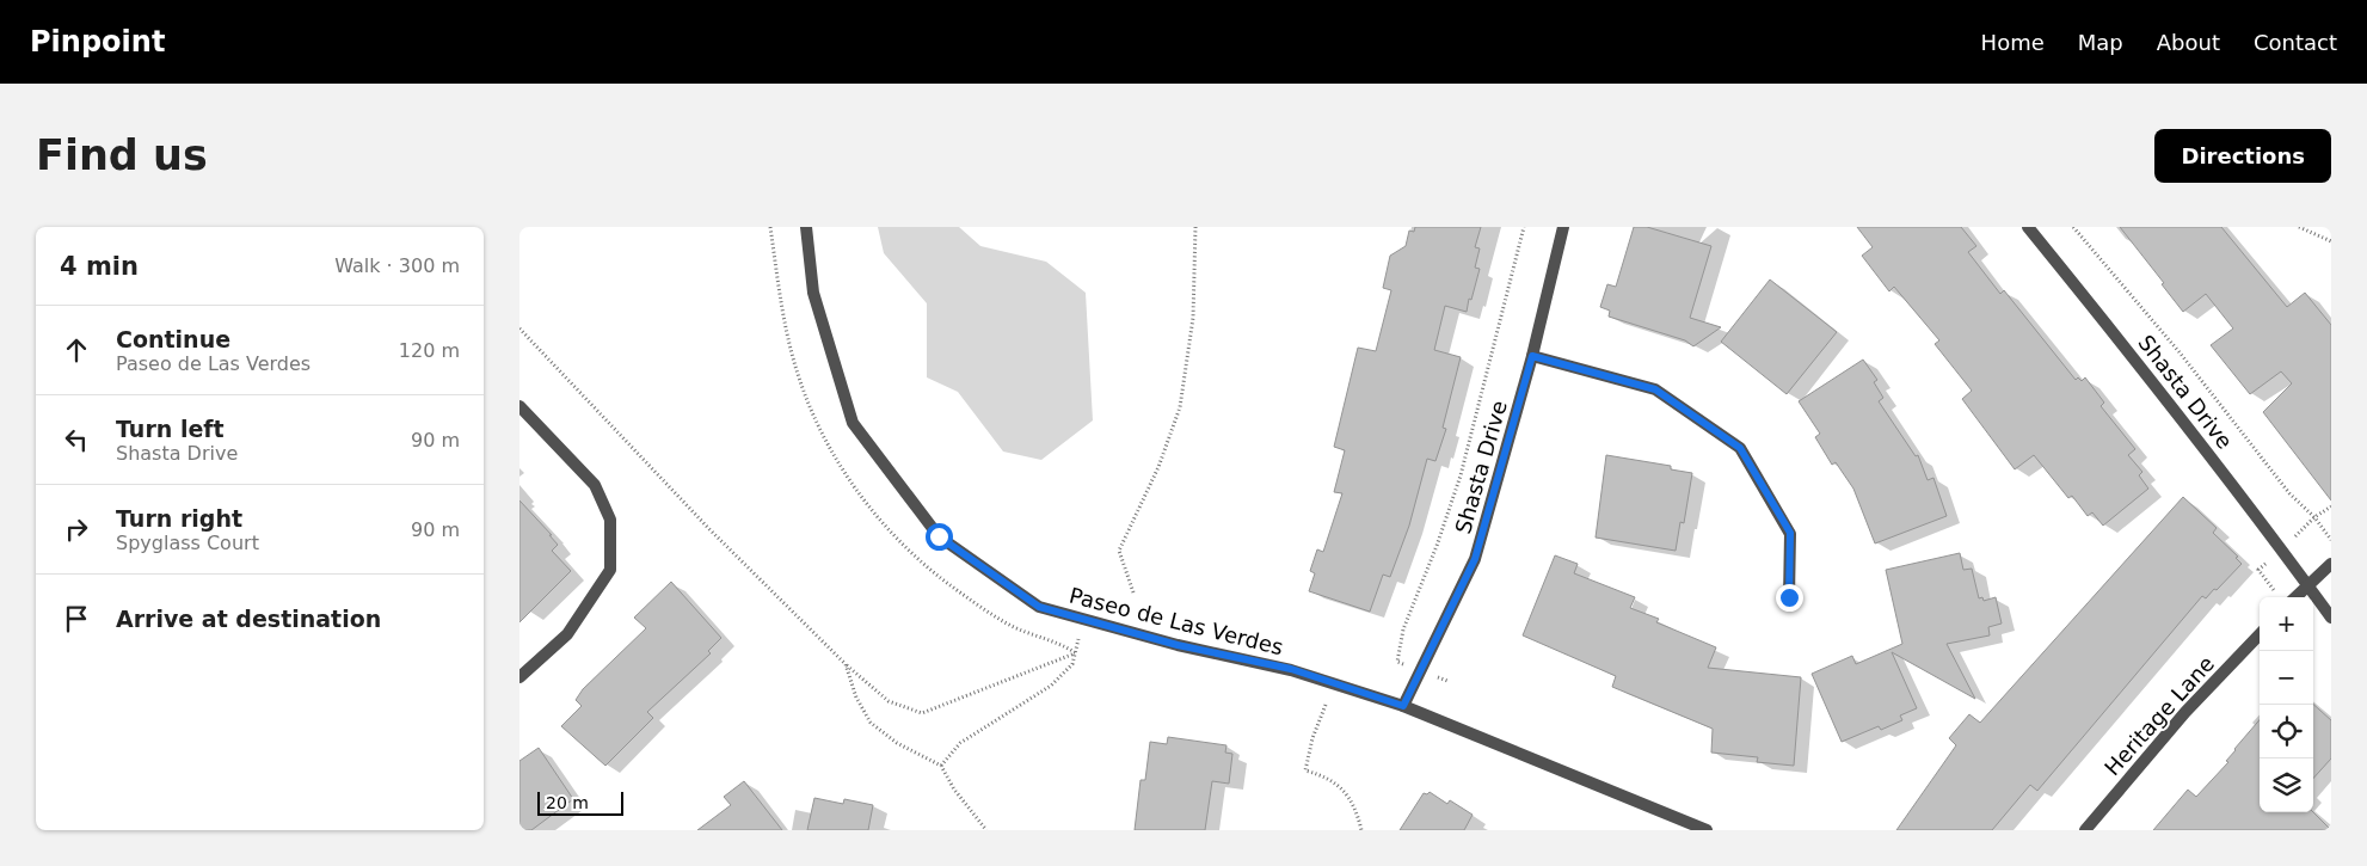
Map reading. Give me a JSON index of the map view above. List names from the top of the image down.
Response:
{
  "streets": {
    "street": ["Shasta Drive", "Paseo de Las Verdes", "Heritage Lane"]
  },
  "crossings": [
    ["Shasta Drive", "Paseo de Las Verdes"]
  ],
  "scale_bar": "20 m",
  "page": {
    "header": "Pinpoint",
    "nav": [
      "Home",
      "Map",
      "About",
      "Contact"
    ],
    "buttons": "Directions",
    "title": "Find us",
    "heading": ["4 min", "Walk · 300 m"],
    "list": [
      ["Continue", "Paseo de Las Verdes", "120 m"],
      ["Turn left", "Shasta Drive", "90 m"],
      ["Turn right", "Spyglass Court", "90 m"],
      "Arrive at destination"
    ],
    "map_buttons": ["+", "−"],
    "scale": "20 m"
  }
}
